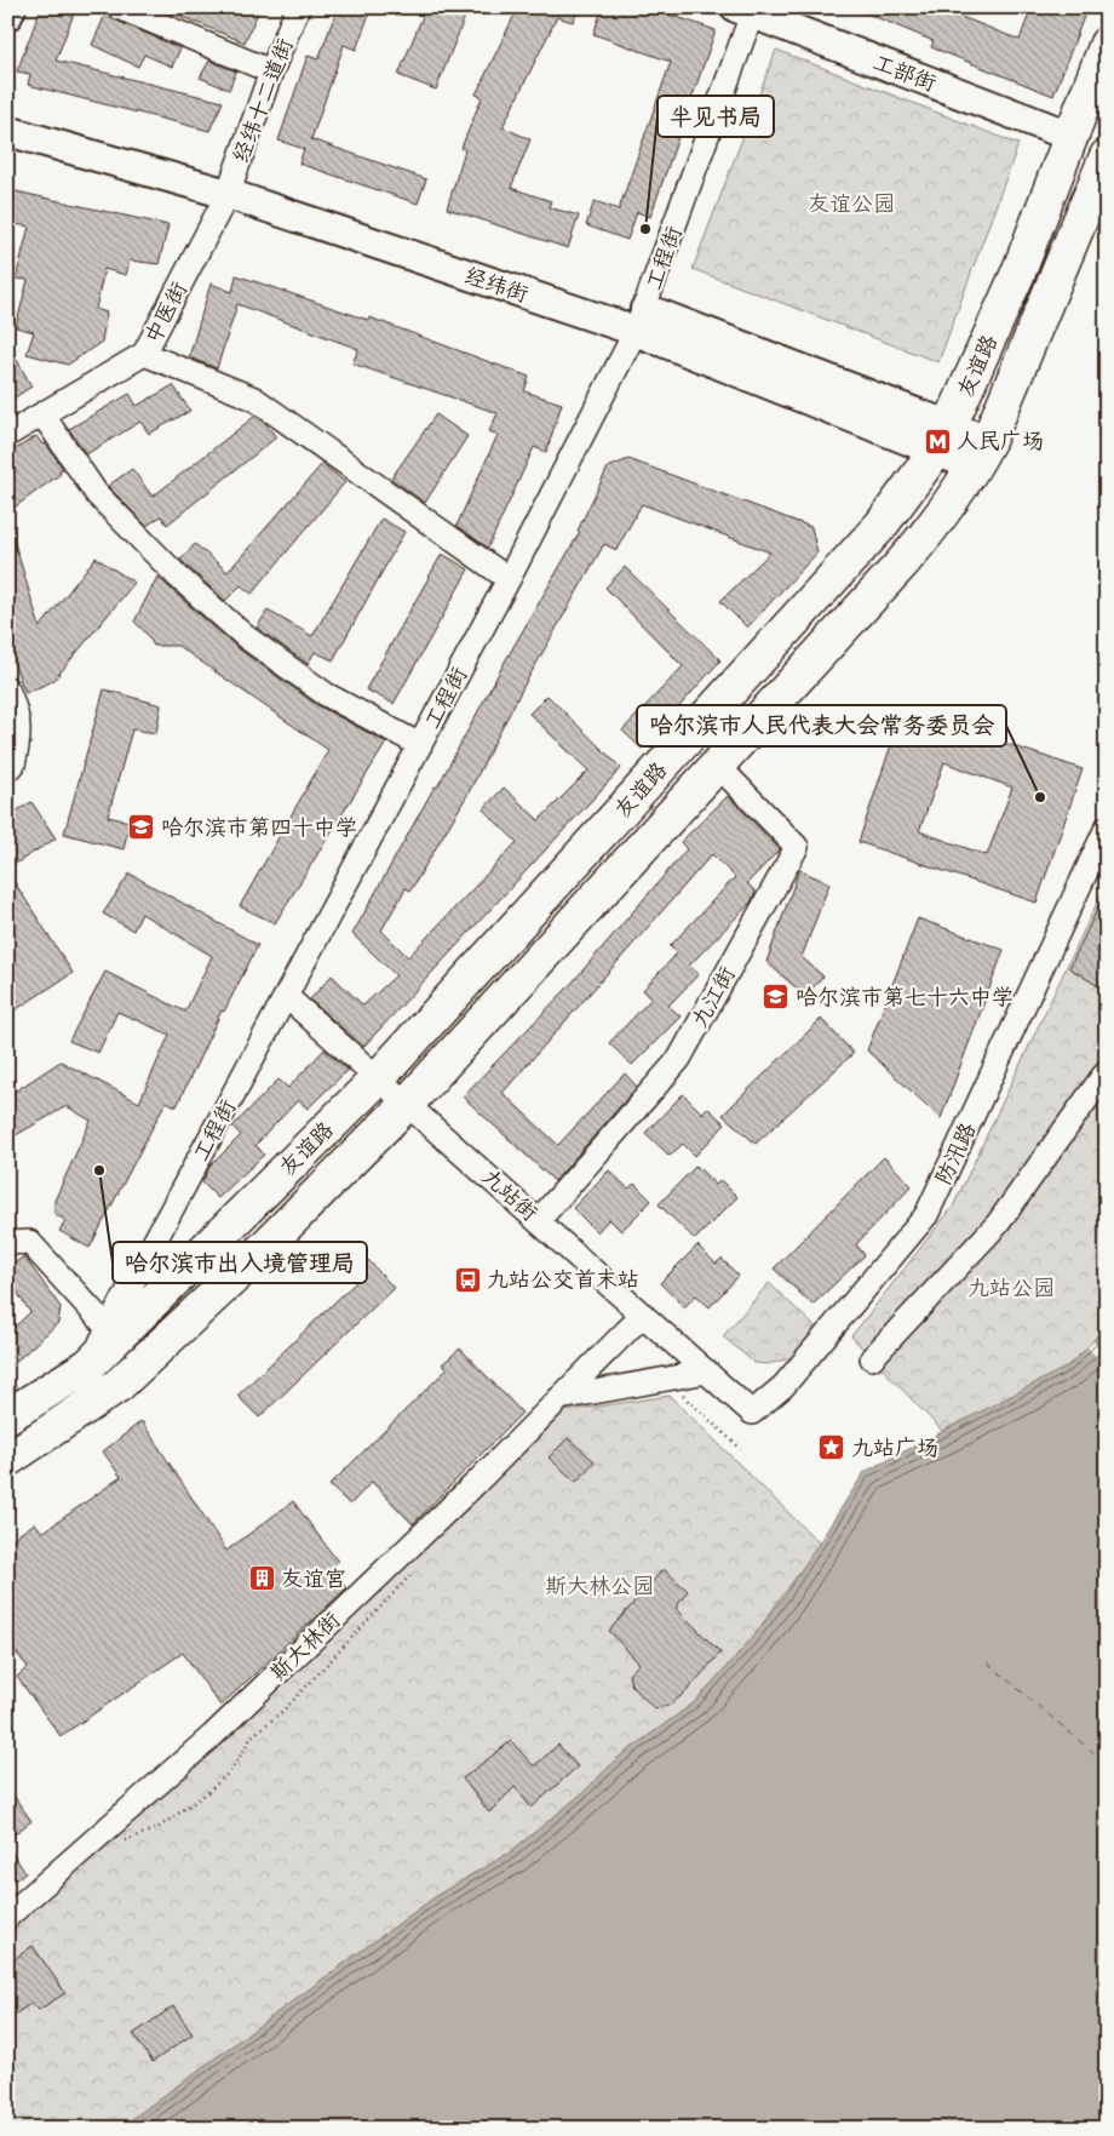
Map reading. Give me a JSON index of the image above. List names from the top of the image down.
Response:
{
  "streets": {
    "highway": ["友谊路"],
    "main road": ["工部街", "经纬街"],
    "street": [
      "经纬十二道街",
      "工程街",
      "中医街",
      "九江街",
      "防汛路",
      "九站街",
      "斯大林街"
    ]
  },
  "crossings": [
    ["工部街", "工程街"],
    ["工部街", "友谊路"],
    ["经纬十二道街", "经纬街"],
    ["经纬十二道街", "中医街"],
    ["工程街", "经纬街"],
    ["工程街", "友谊路"],
    ["工程街", "九站街"],
    ["经纬街", "中医街"],
    ["经纬街", "友谊路"],
    ["友谊路", "九江街"],
    ["友谊路", "九站街"],
    ["九江街", "九站街"],
    ["防汛路", "九站街"],
    ["九站街", "斯大林街"]
  ],
  "parks": ["友谊公园", "九站公园", "斯大林公园"],
  "places": {
    "other": ["半见书局", "哈尔滨市人民代表大会常务委员会", "哈尔滨市出入境管理局"],
    "metro station": ["人民广场"],
    "school or university": ["哈尔滨市第四十中学", "哈尔滨市第七十六中学"],
    "bus stop": ["九站公交首末站"],
    "place": ["九站广场"],
    "building": ["友谊宫"]
  }
}
